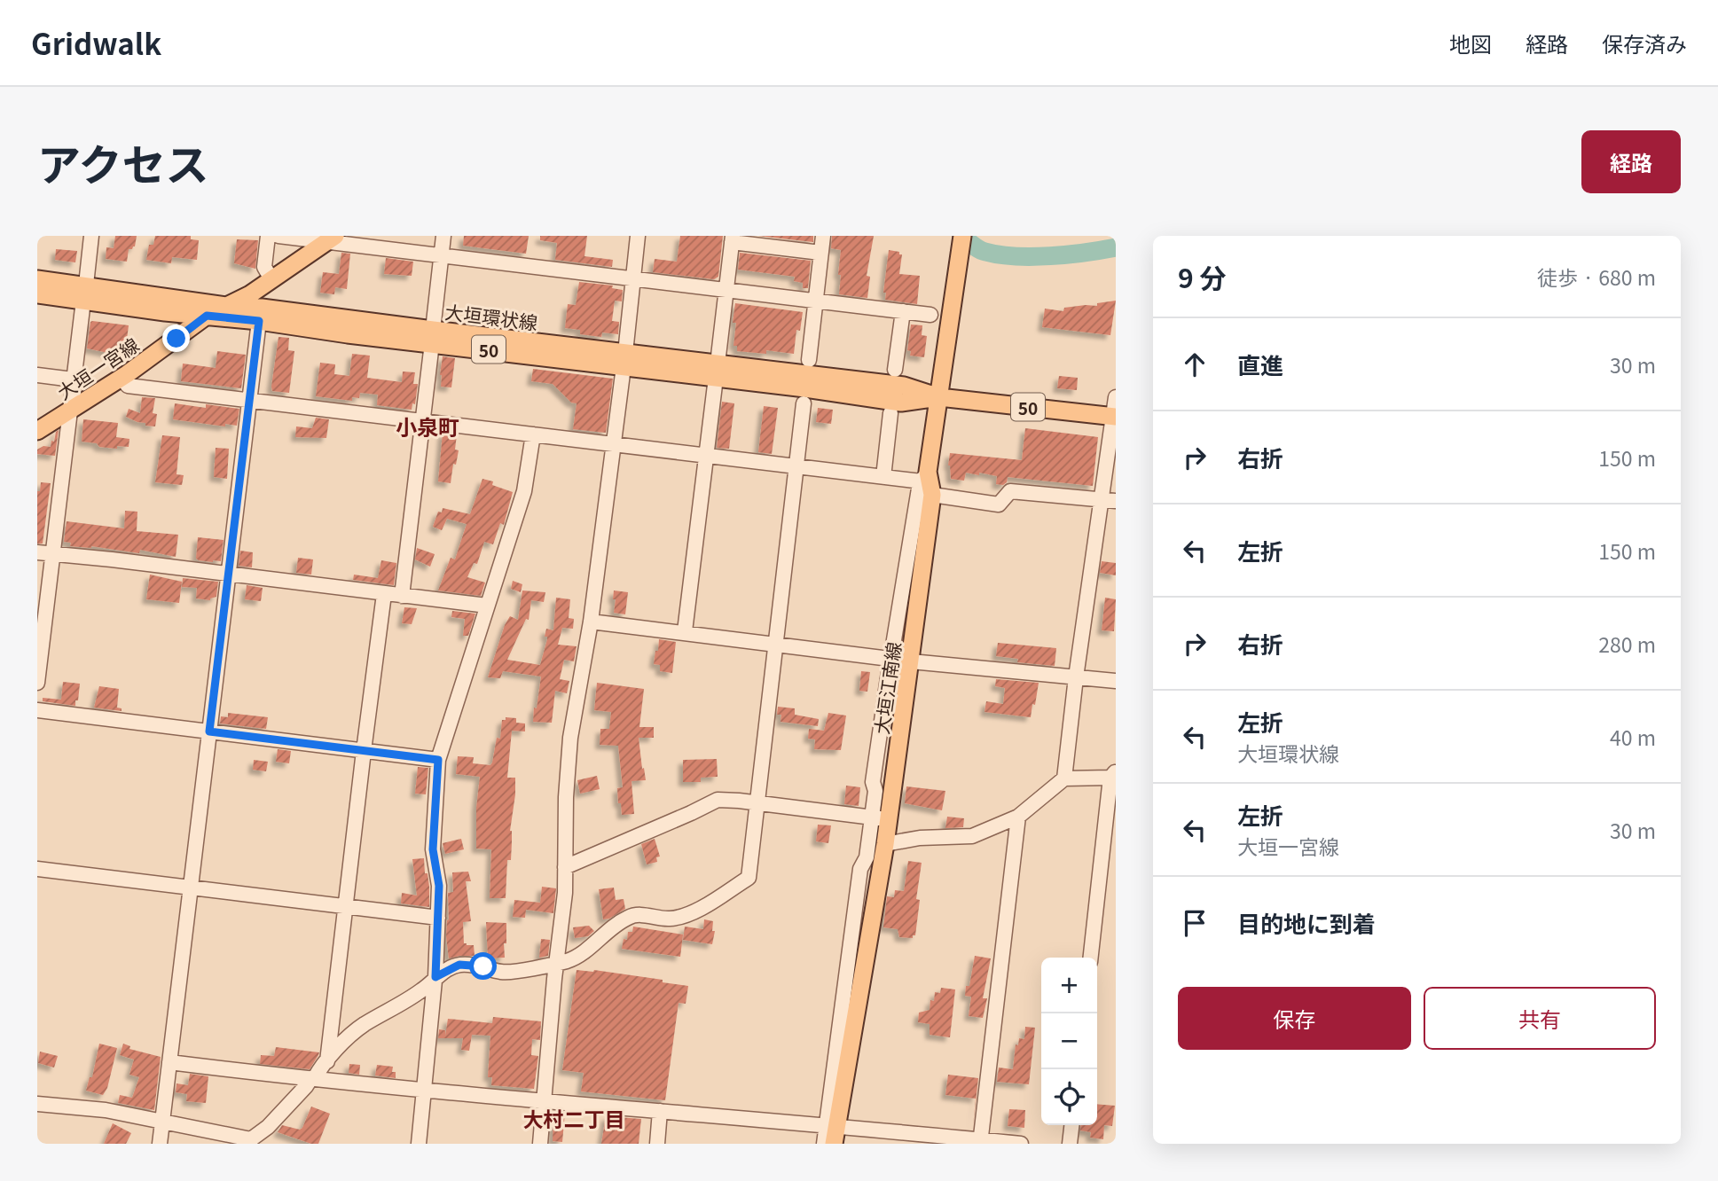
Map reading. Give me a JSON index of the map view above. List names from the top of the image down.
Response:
{
  "streets": {
    "main road": [
      "大垣環状線",
      "50",
      "大垣一宮線",
      "大垣江南線"
    ]
  },
  "crossings": [
    ["大垣環状線", "大垣一宮線"],
    ["大垣環状線", "大垣江南線"]
  ],
  "districts": ["小泉町", "大村二丁目"],
  "page": {
    "header": "Gridwalk",
    "nav": ["地図", "経路", "保存済み"],
    "title": "アクセス",
    "buttons": [
      "経路",
      ["保存", "共有"]
    ],
    "heading": ["9 分", "徒歩 · 680 m"],
    "list": [
      ["直進", "30 m"],
      ["右折", "150 m"],
      ["左折", "150 m"],
      ["右折", "280 m"],
      ["左折", "大垣環状線", "40 m"],
      ["左折", "大垣一宮線", "30 m"],
      "目的地に到着"
    ],
    "map_buttons": ["+", "−"]
  }
}
